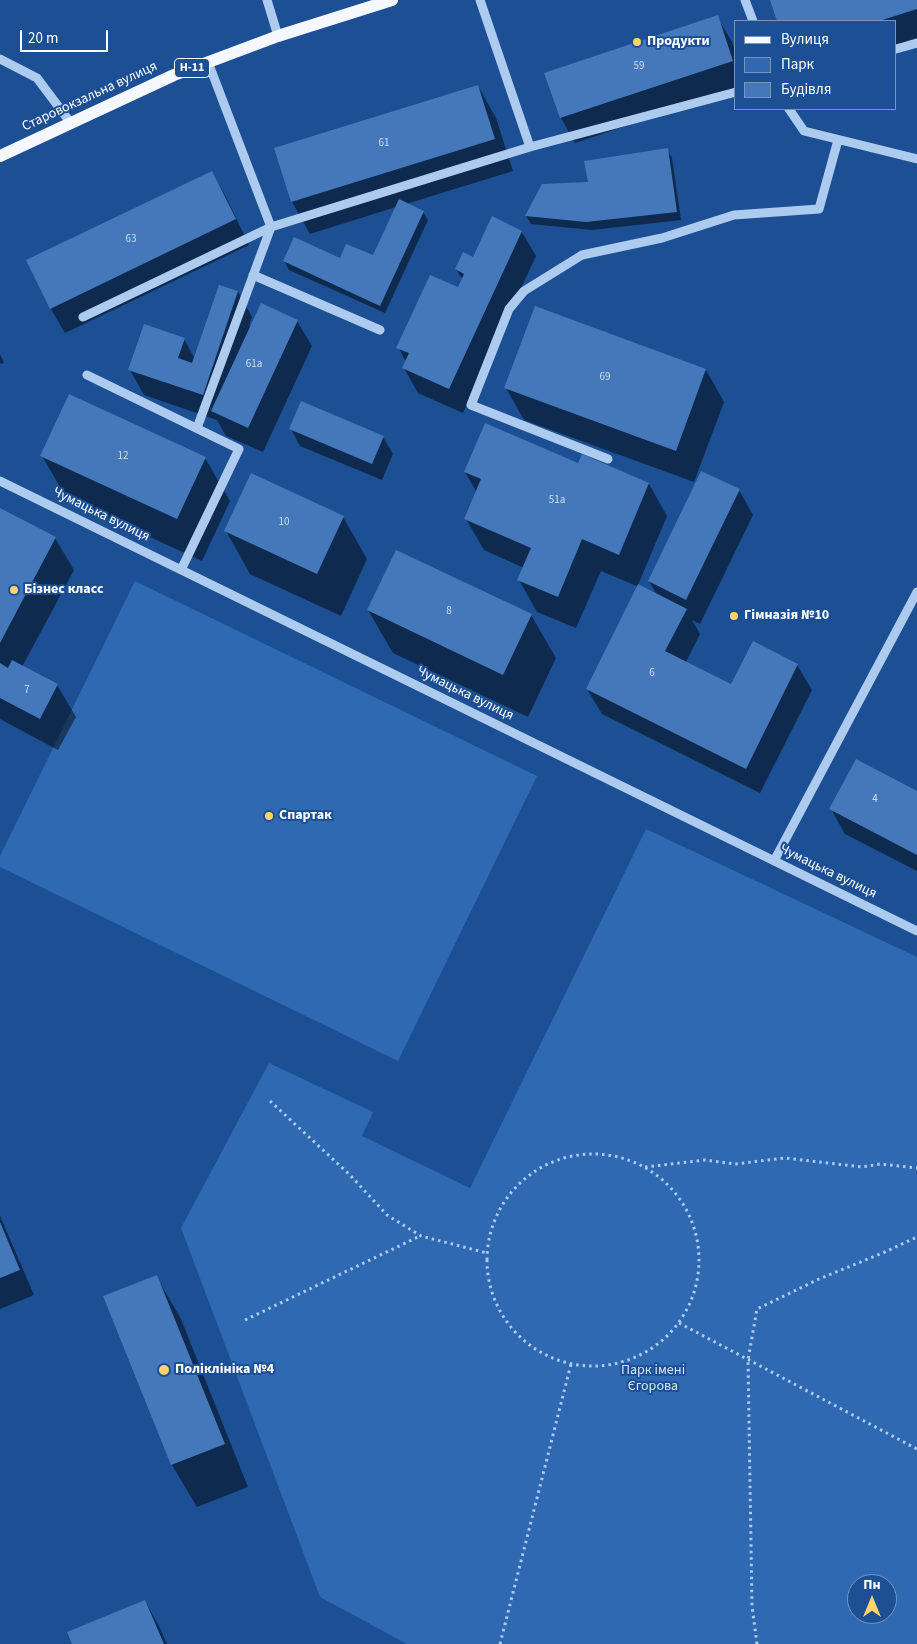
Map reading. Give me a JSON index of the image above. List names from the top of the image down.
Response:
{
  "streets": {
    "main road": ["Н-11", "Старовокзальна вулиця"],
    "street": ["Чумацька вулиця"]
  },
  "parks": ["Парк імені Єгорова"],
  "places": [
    "Продукти",
    "Бізнес класс",
    "Гімназія №10",
    "Спартак",
    "Поліклініка №4"
  ],
  "house_numbers": [
    "59",
    "61",
    "63",
    "61а",
    "69",
    "12",
    "51а",
    "10",
    "8",
    "6",
    "7",
    "4"
  ],
  "legend": ["Вулиця", "Парк", "Будівля"],
  "scale_bar": "20 m",
  "north": "top"
}
